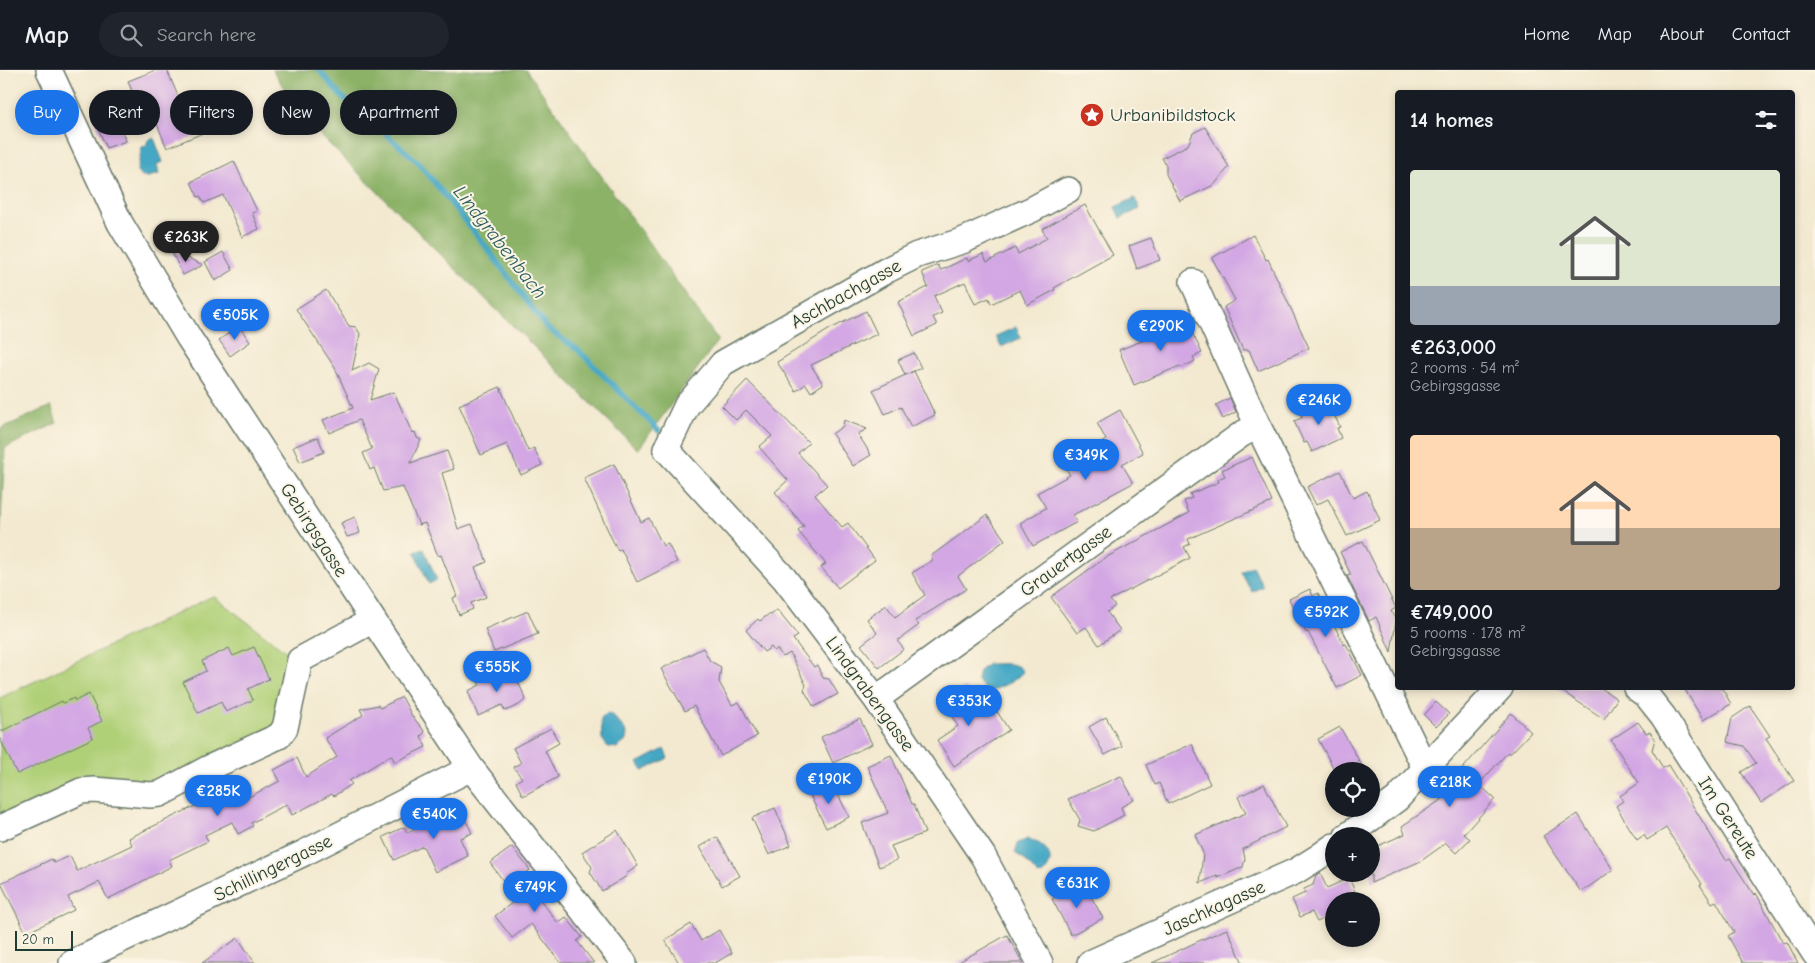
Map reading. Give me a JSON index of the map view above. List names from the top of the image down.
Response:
{
  "streets": {
    "street": [
      "Aschbachgasse",
      "Gebirgsgasse",
      "Grauertgasse",
      "Lindgrabengasse",
      "Im Gereute",
      "Schillingergasse",
      "Jaschkagasse"
    ]
  },
  "crossings": [
    ["Aschbachgasse", "Lindgrabengasse"],
    ["Gebirgsgasse", "Schillingergasse"],
    ["Grauertgasse", "Lindgrabengasse"]
  ],
  "water": ["Lindgrabenbach"],
  "places": {
    "place": ["Urbanibildstock"]
  },
  "scale_bar": "20 m",
  "page": {
    "header": "Map",
    "search": "Search here",
    "nav": [
      "Home",
      "Map",
      "About",
      "Contact"
    ],
    "chip": [
      "Buy",
      "Rent",
      "Filters",
      "New",
      "Apartment"
    ],
    "heading": "14 homes",
    "list": [
      {
        "name": "€263,000",
        "note": "2 rooms · 54 m² · Gebirgsgasse"
      },
      {
        "name": "€749,000",
        "note": "5 rooms · 178 m² · Gebirgsgasse"
      }
    ],
    "price": [
      "€263K",
      "€505K",
      "€290K",
      "€246K",
      "€349K",
      "€592K",
      "€555K",
      "€353K",
      "€190K",
      "€218K",
      "€285K",
      "€540K",
      "€631K",
      "€749K"
    ],
    "map_buttons": ["+", "−"],
    "scale": "20 m"
  }
}
